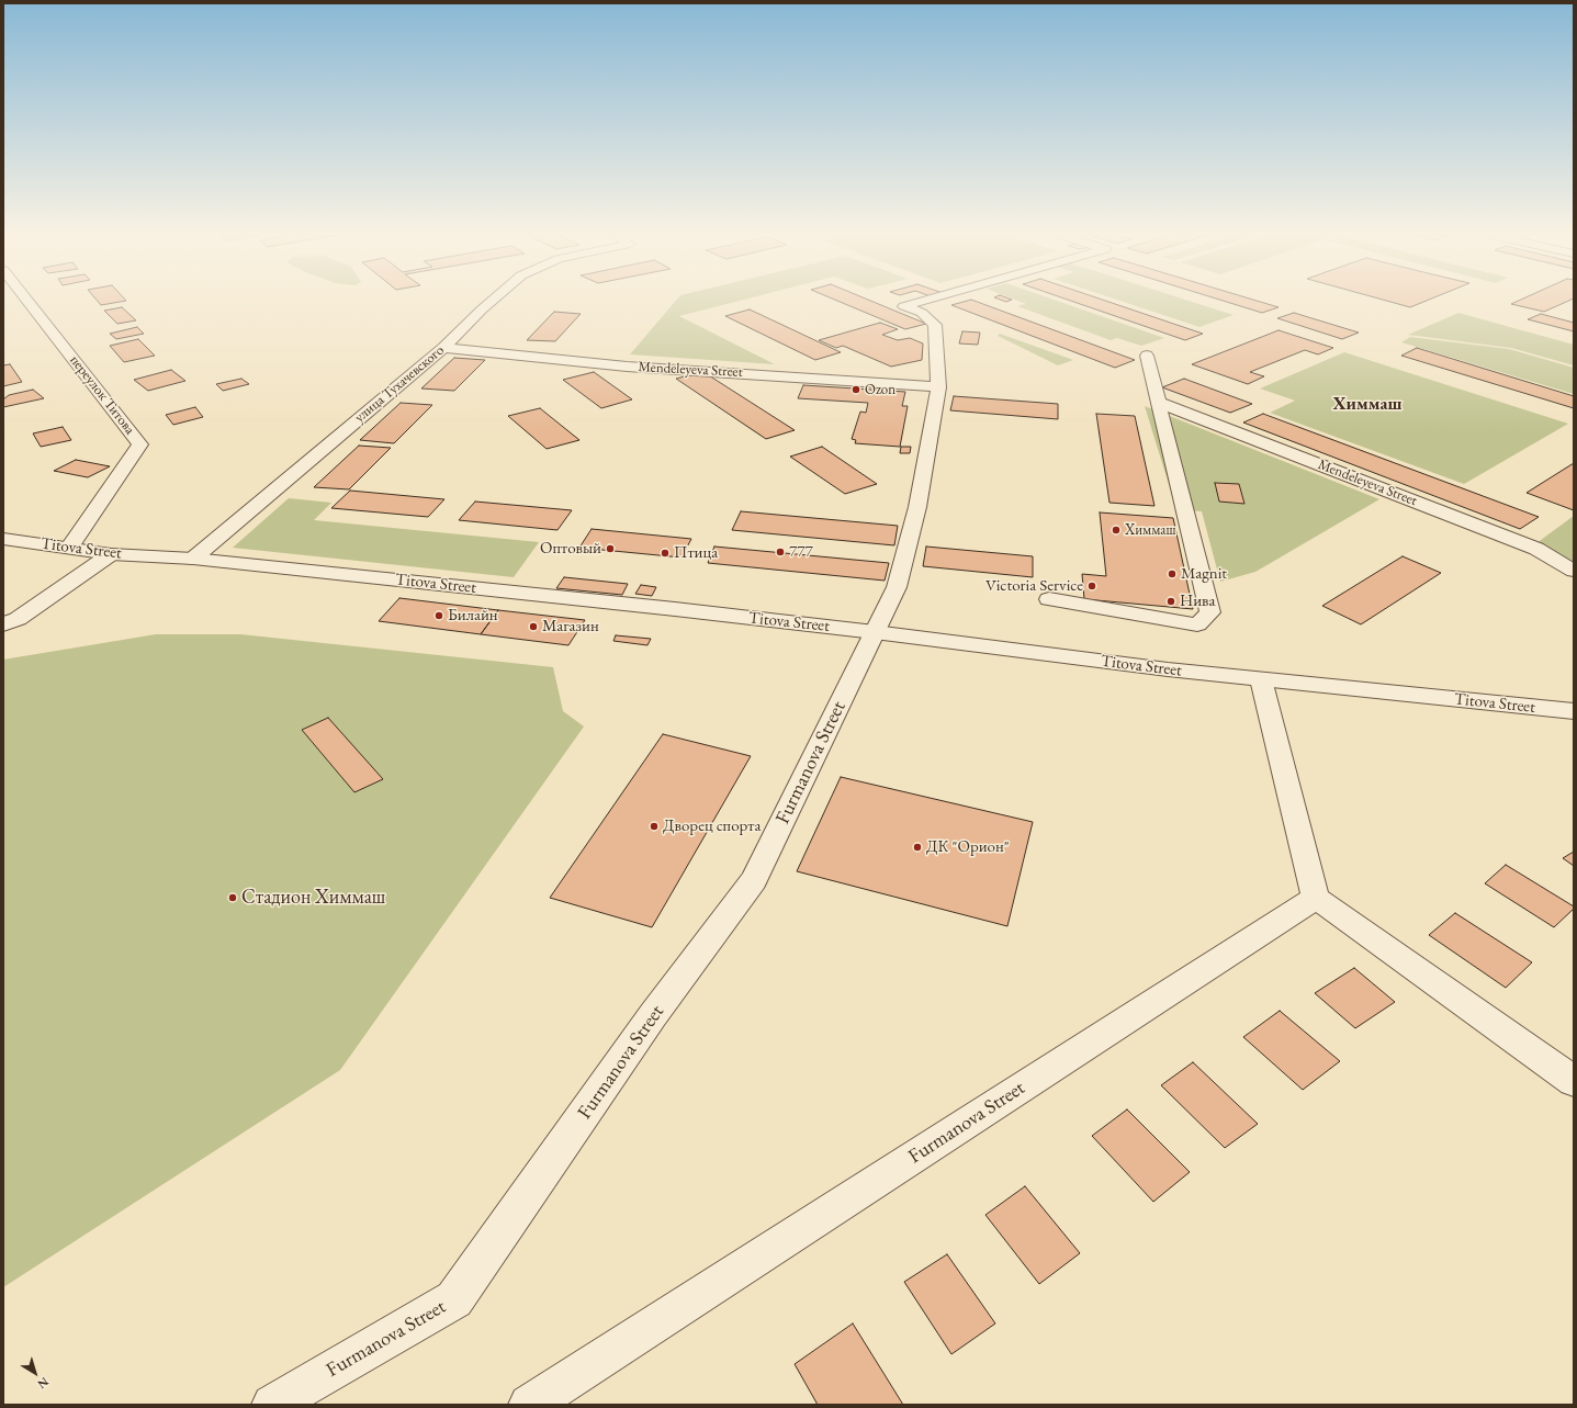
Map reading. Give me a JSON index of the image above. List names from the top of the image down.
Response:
{
  "streets": {
    "street": [
      "Mendeleyeva Street",
      "улица Тухачевского",
      "переулок Титова",
      "Titova Street",
      "Furmanova Street"
    ]
  },
  "crossings": [
    ["Mendeleyeva Street", "улица Тухачевского"],
    ["Mendeleyeva Street", "Furmanova Street"],
    ["улица Тухачевского", "Titova Street"],
    ["переулок Титова", "Titova Street"],
    ["Titova Street", "Furmanova Street"]
  ],
  "districts": ["Химмаш"],
  "places": [
    "Ozon",
    "Химмаш",
    "Оптовый",
    "777",
    "Птица",
    "Magnit",
    "Victoria Service",
    "Нива",
    "Билайн",
    "Магазин",
    "Дворец спорта",
    "ДК \"Орион\"",
    "Стадион Химмаш"
  ],
  "north": "bottom right"
}
